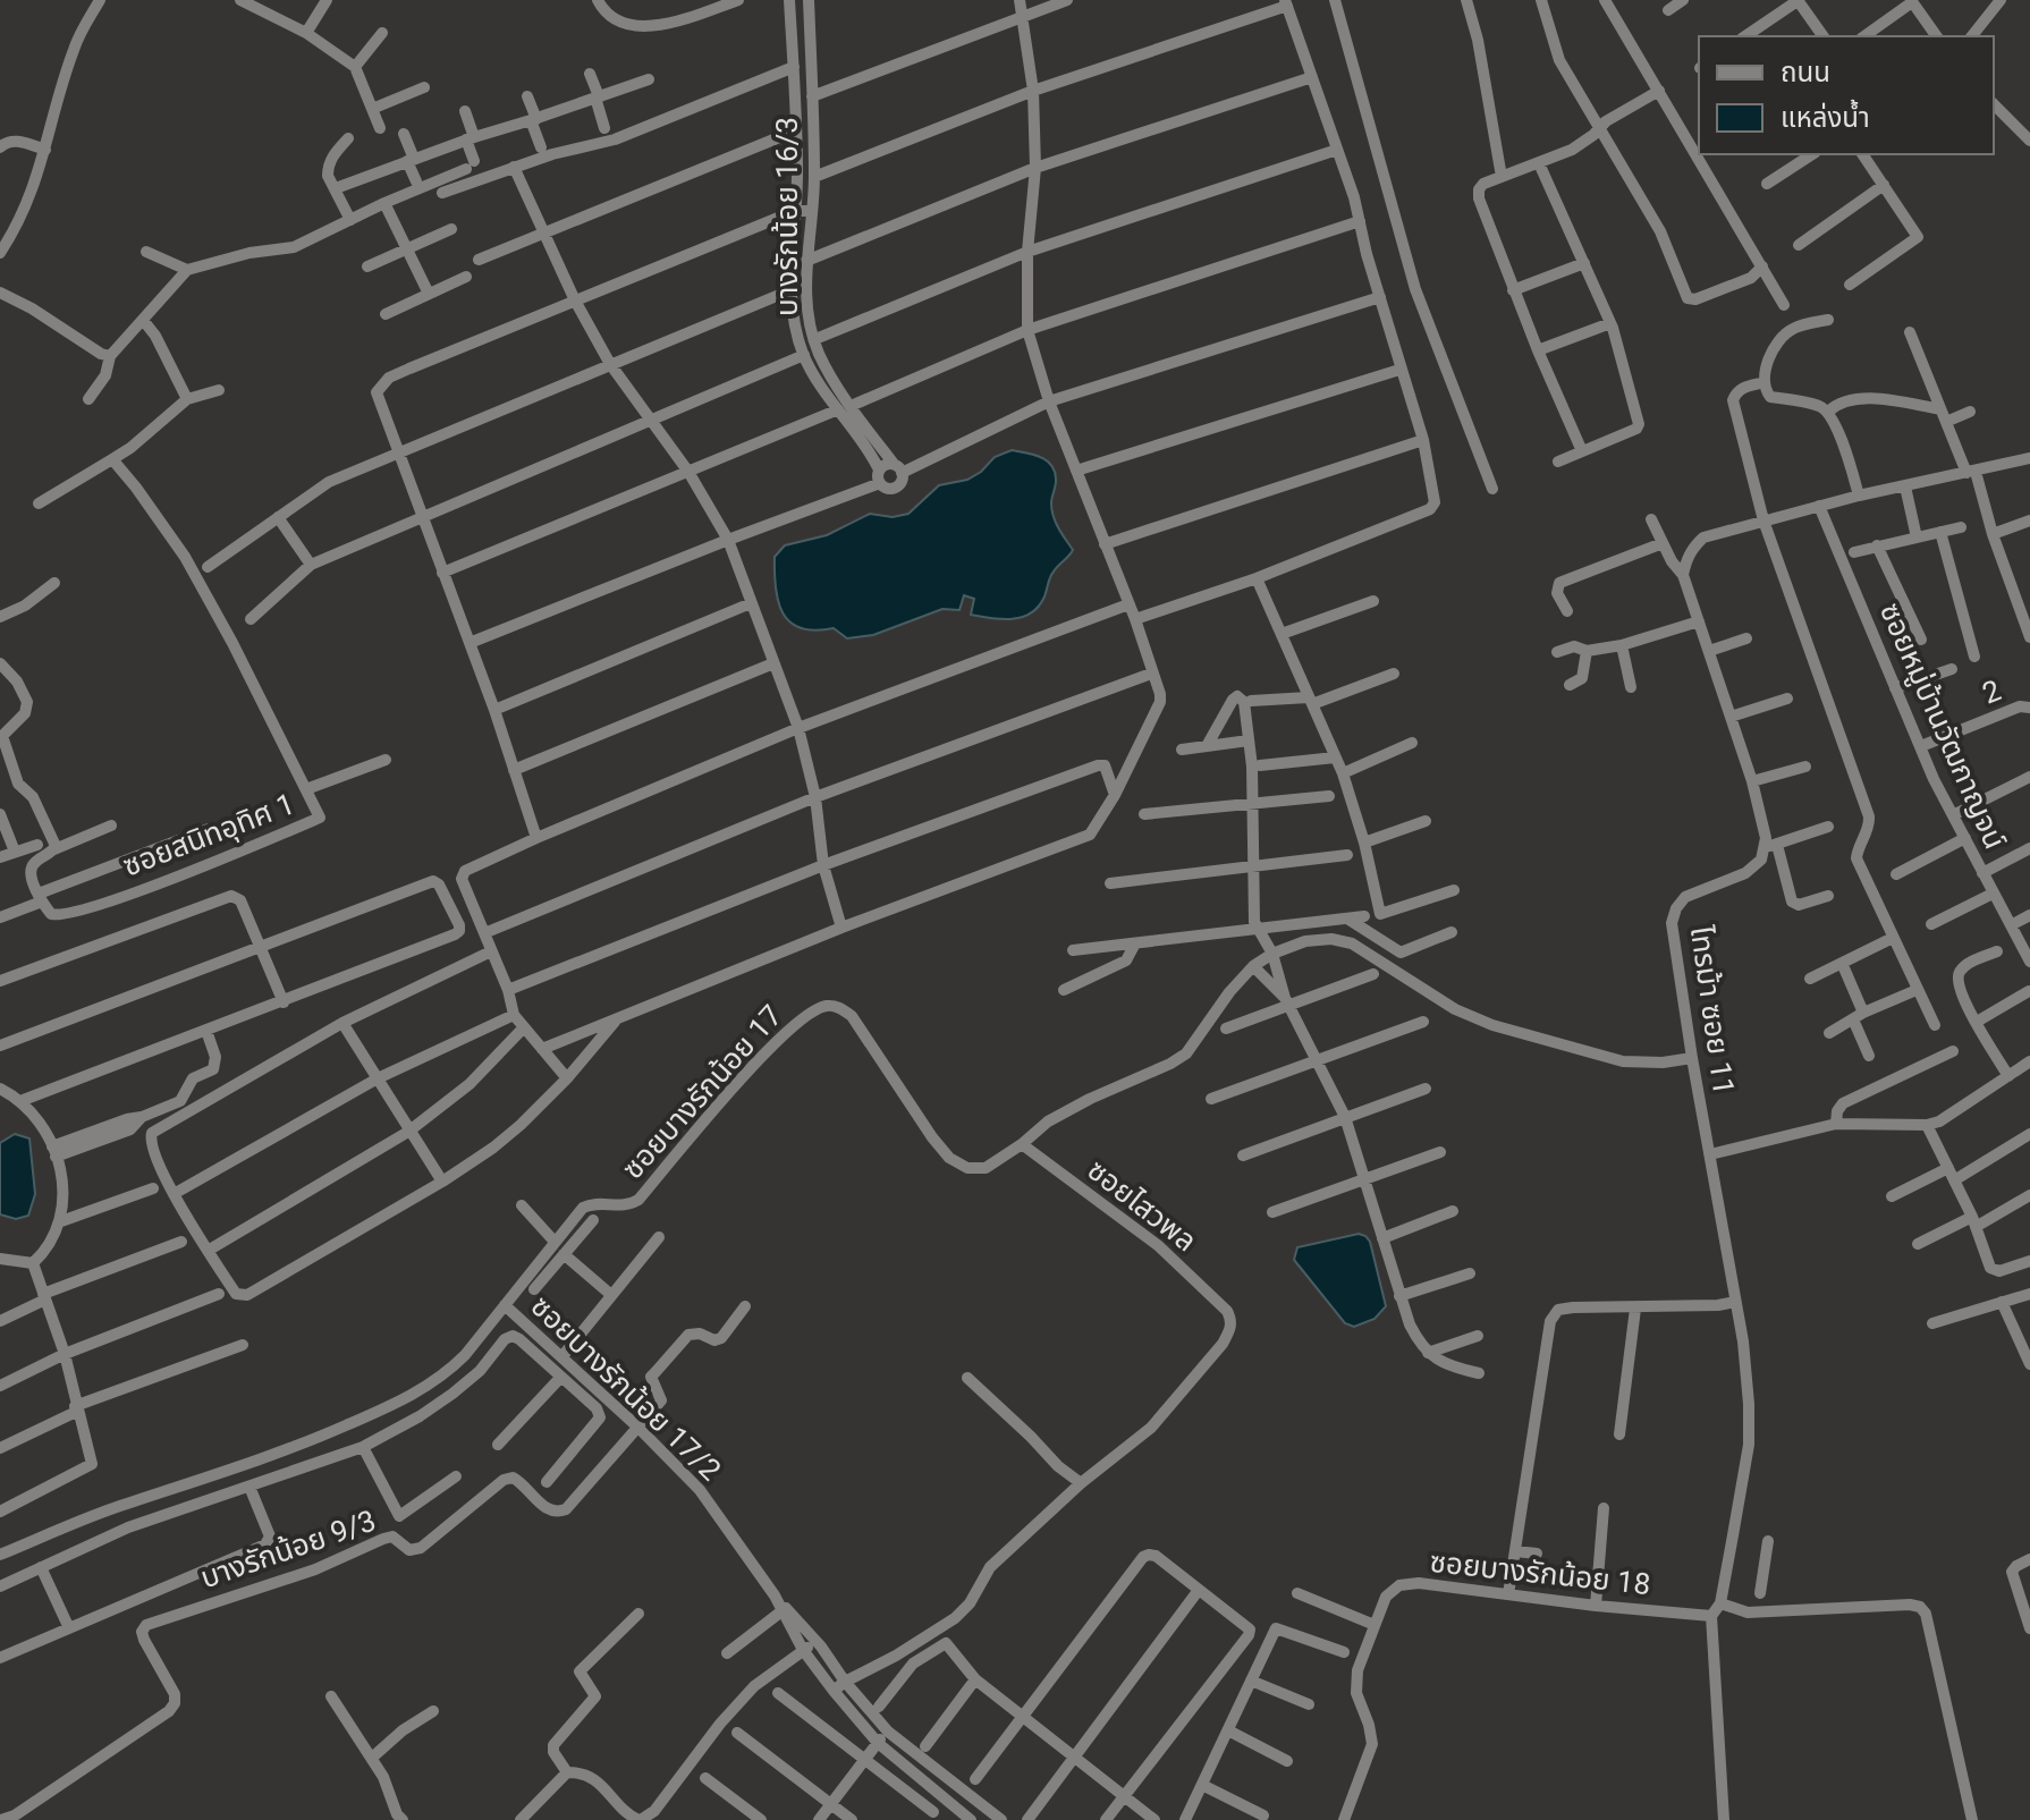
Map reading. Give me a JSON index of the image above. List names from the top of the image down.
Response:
{
  "streets": {
    "street": [
      "บางรักน้อย 16/3",
      "2",
      "ซอยหมู่บ้านวัฒกาญจน์",
      "ซอยสนิทอุทิศ 1",
      "ไทรม้า ซอย 11",
      "ซอยบางรักน้อย 17",
      "ซอยไสวพล",
      "ซอยบางรักน้อย 17/2",
      "บางรักน้อย 9/3",
      "ซอยบางรักน้อย 18"
    ]
  },
  "crossings": [
    ["2", "ซอยหมู่บ้านวัฒกาญจน์"],
    ["ไทรม้า ซอย 11", "ซอยบางรักน้อย 17"],
    ["ไทรม้า ซอย 11", "ซอยบางรักน้อย 18"],
    ["ซอยบางรักน้อย 17", "ซอยไสวพล"],
    ["ซอยบางรักน้อย 17", "ซอยบางรักน้อย 17/2"],
    ["ซอยบางรักน้อย 17/2", "บางรักน้อย 9/3"]
  ],
  "legend": ["ถนน", "แหล่งน้ำ"]
}
